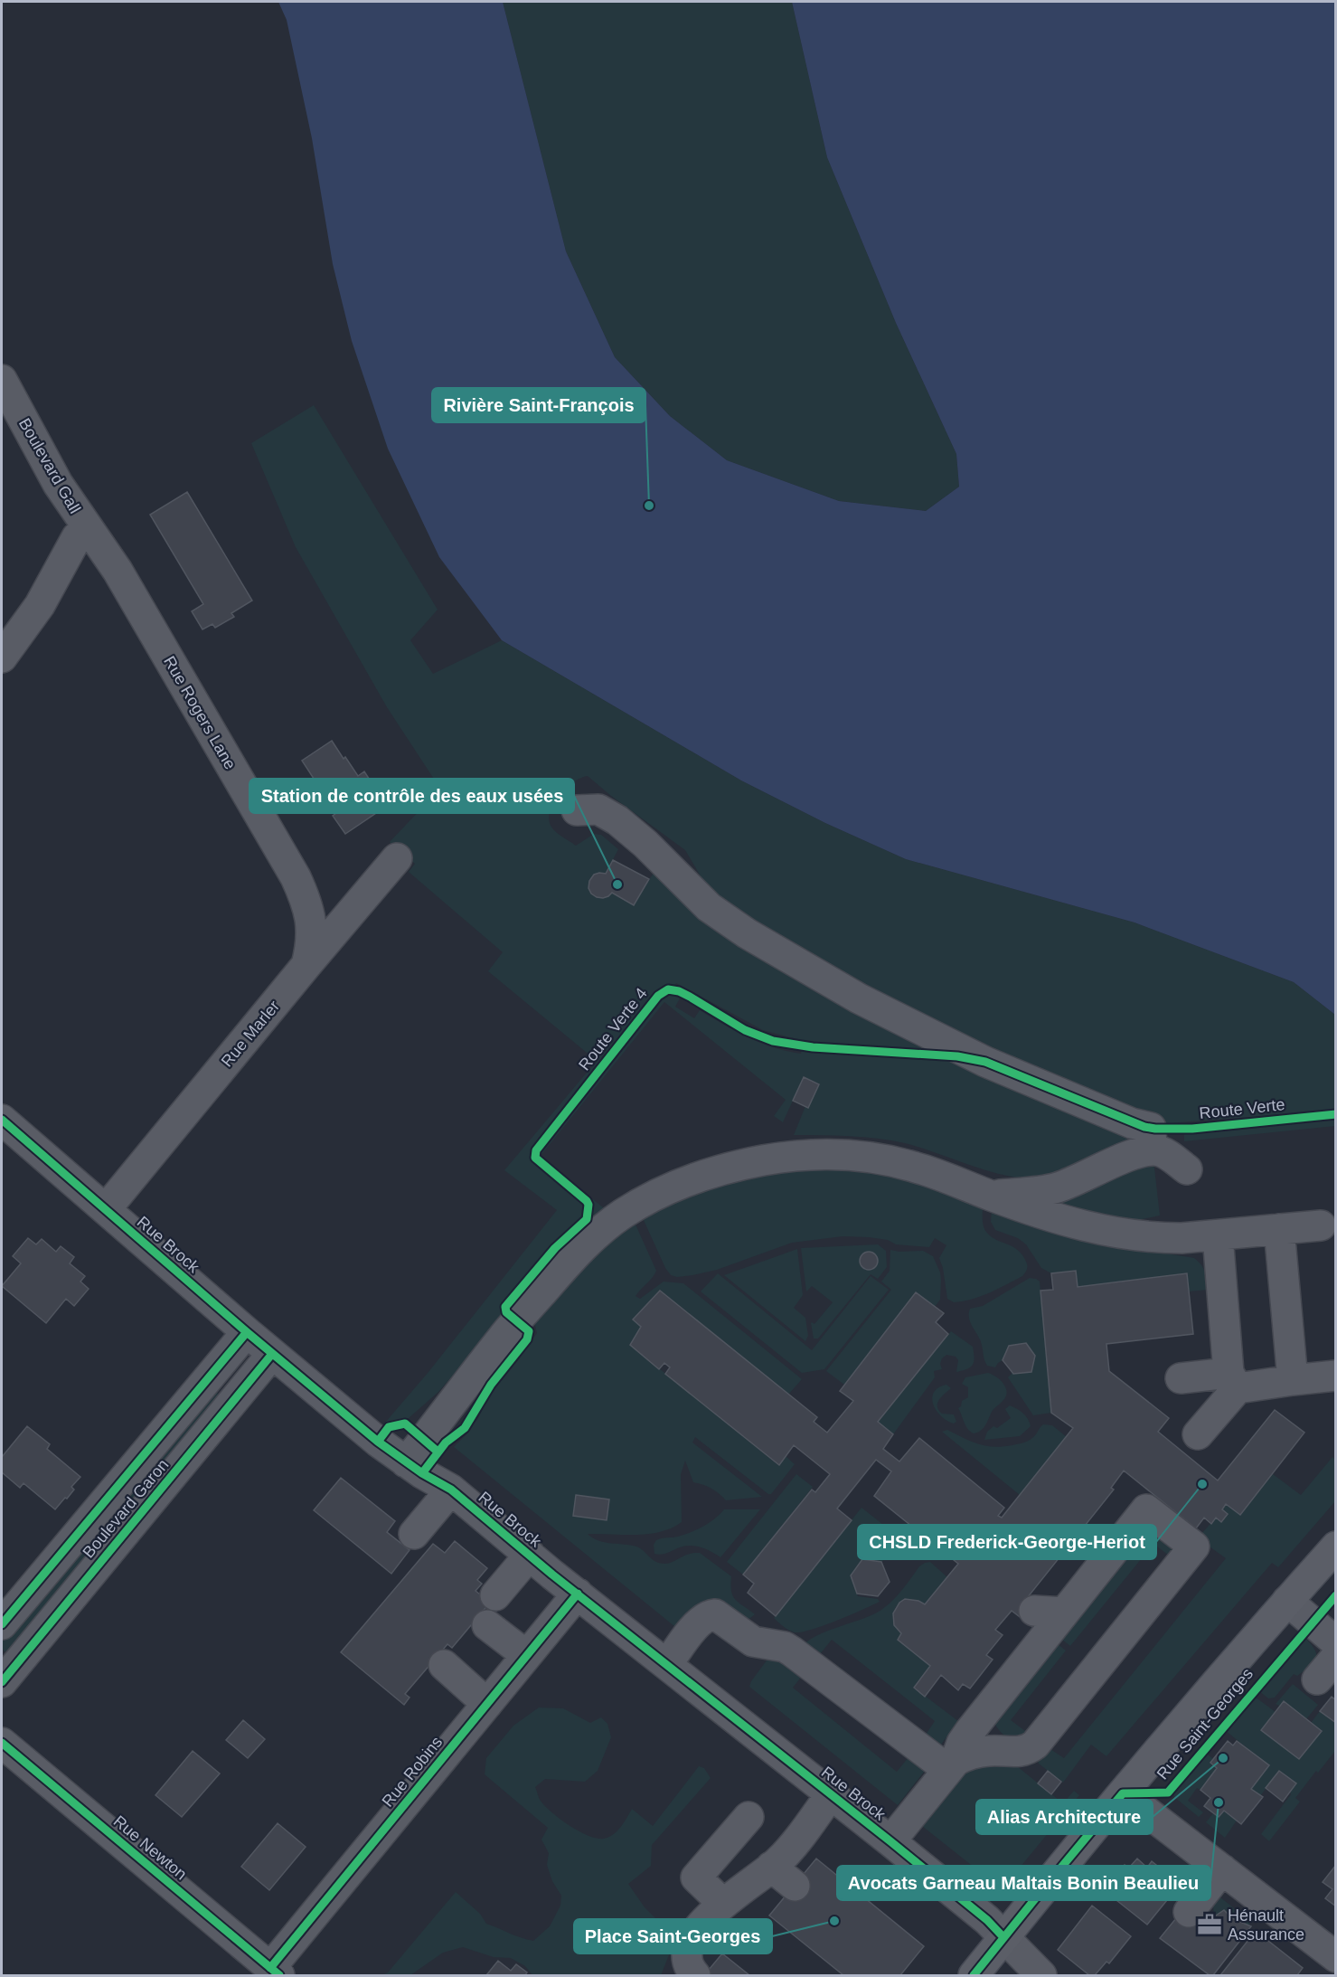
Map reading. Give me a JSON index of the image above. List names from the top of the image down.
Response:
{
  "streets": {
    "main road": ["Rue Saint-Georges"],
    "street": [
      "Boulevard Gall",
      "Rue Rogers Lane",
      "Rue Marler",
      "Rue Brock",
      "Boulevard Garon",
      "Rue Robins",
      "Rue Newton"
    ],
    "cycle path": ["Route Verte 4"]
  },
  "crossings": [
    ["Boulevard Gall", "Rue Rogers Lane"],
    ["Rue Rogers Lane", "Rue Marler"],
    ["Rue Marler", "Rue Brock"],
    ["Rue Brock", "Boulevard Garon"],
    ["Rue Brock", "Rue Saint-Georges"],
    ["Rue Brock", "Rue Robins"],
    ["Rue Robins", "Rue Newton"]
  ],
  "places": {
    "other": [
      "Rivière Saint-François",
      "Station de contrôle des eaux usées",
      "CHSLD Frederick-George-Heriot",
      "Alias Architecture",
      "Avocats Garneau Maltais Bonin Beaulieu",
      "Place Saint-Georges"
    ],
    "office": ["Hénault Assurance"]
  }
}
